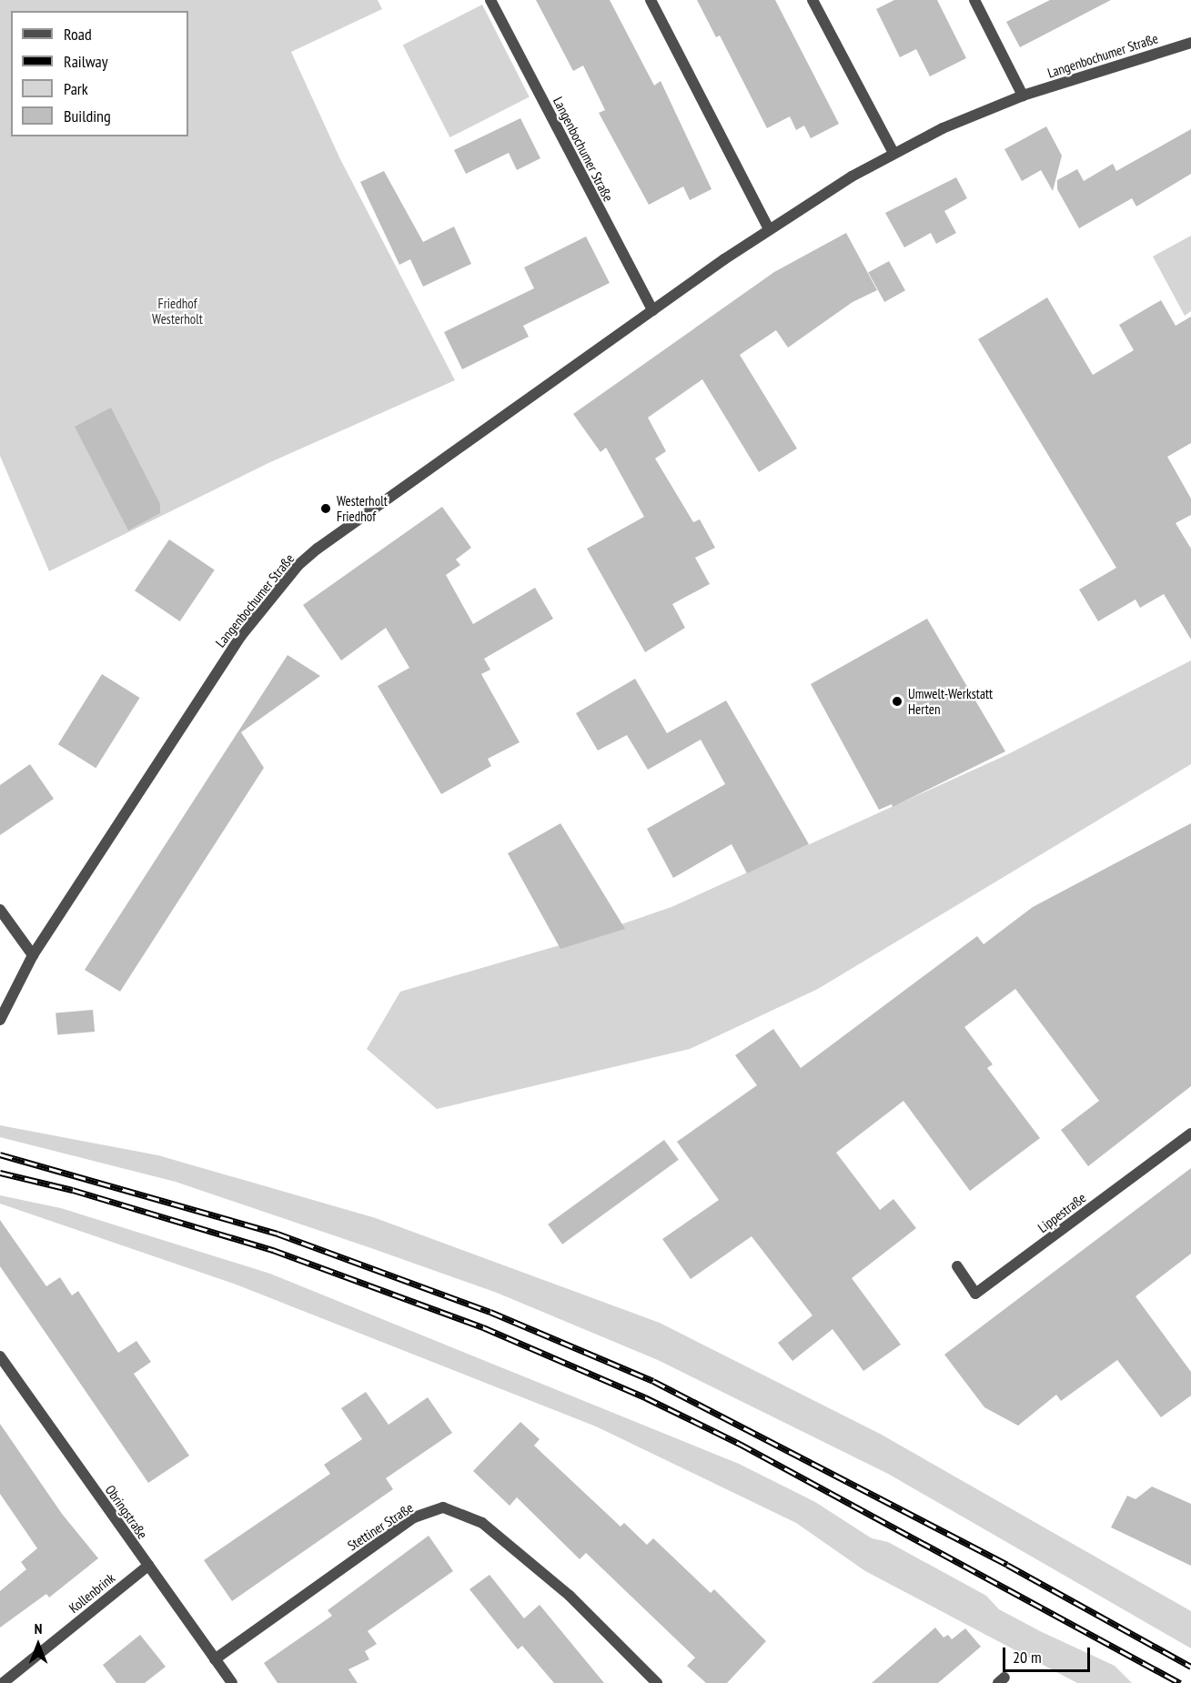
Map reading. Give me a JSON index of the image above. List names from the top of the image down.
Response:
{
  "streets": {
    "street": [
      "Langenbochumer Straße",
      "Lippestraße",
      "Obringstraße",
      "Stettiner Straße",
      "Kollenbrink"
    ]
  },
  "crossings": [
    ["Obringstraße", "Stettiner Straße"],
    ["Obringstraße", "Kollenbrink"]
  ],
  "parks": ["Friedhof Westerholt"],
  "places": ["Westerholt Friedhof", "Umwelt-Werkstatt Herten"],
  "legend": [
    "Road",
    "Railway",
    "Park",
    "Building"
  ],
  "scale_bar": "20 m",
  "north": "top"
}
